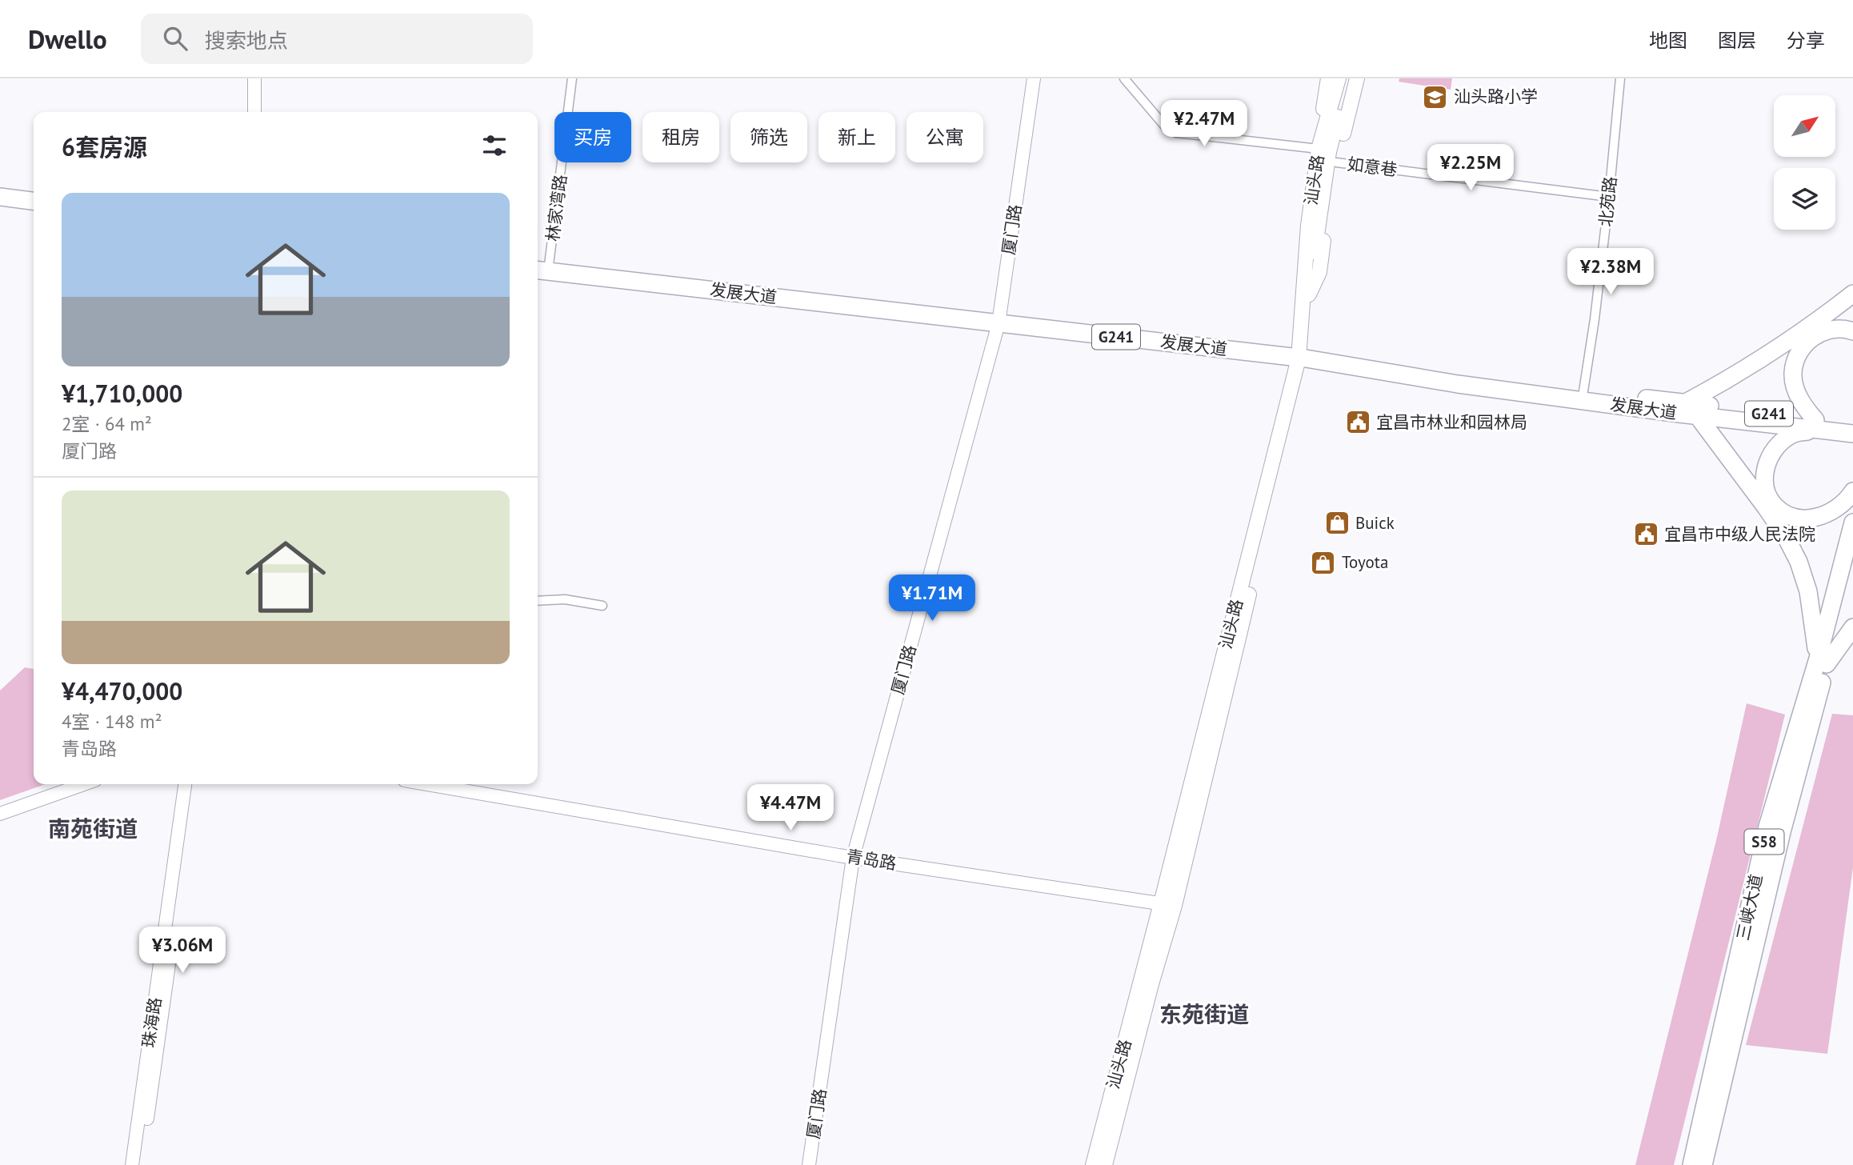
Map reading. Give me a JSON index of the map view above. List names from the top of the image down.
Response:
{
  "streets": {
    "highway": [
      "发展大道",
      "G241",
      "S58",
      "三峡大道"
    ],
    "main road": ["汕头路"],
    "street": [
      "如意巷",
      "北苑路",
      "林家湾路",
      "厦门路",
      "青岛路",
      "珠海路"
    ]
  },
  "crossings": [
    ["如意巷", "北苑路"],
    ["汕头路", "发展大道"],
    ["汕头路", "青岛路"],
    ["北苑路", "发展大道"],
    ["林家湾路", "发展大道"],
    ["厦门路", "发展大道"],
    ["厦门路", "青岛路"]
  ],
  "districts": ["南苑街道", "东苑街道"],
  "places": {
    "school or university": ["汕头路小学"],
    "public building": ["宜昌市林业和园林局", "宜昌市中级人民法院"],
    "shop": ["Buick", "Toyota"]
  },
  "north": "top right",
  "page": {
    "header": "Dwello",
    "search": "搜索地点",
    "nav": ["地图", "图层", "分享"],
    "price": [
      "¥2.47M",
      "¥2.25M",
      "¥2.38M",
      "¥1.71M",
      "¥4.47M",
      "¥3.06M"
    ],
    "chip": [
      "买房",
      "租房",
      "筛选",
      "新上",
      "公寓"
    ],
    "heading": "6套房源",
    "list": [
      {
        "name": "¥1,710,000",
        "note": "2室 · 64 m² · 厦门路"
      },
      {
        "name": "¥4,470,000",
        "note": "4室 · 148 m² · 青岛路"
      }
    ]
  }
}
